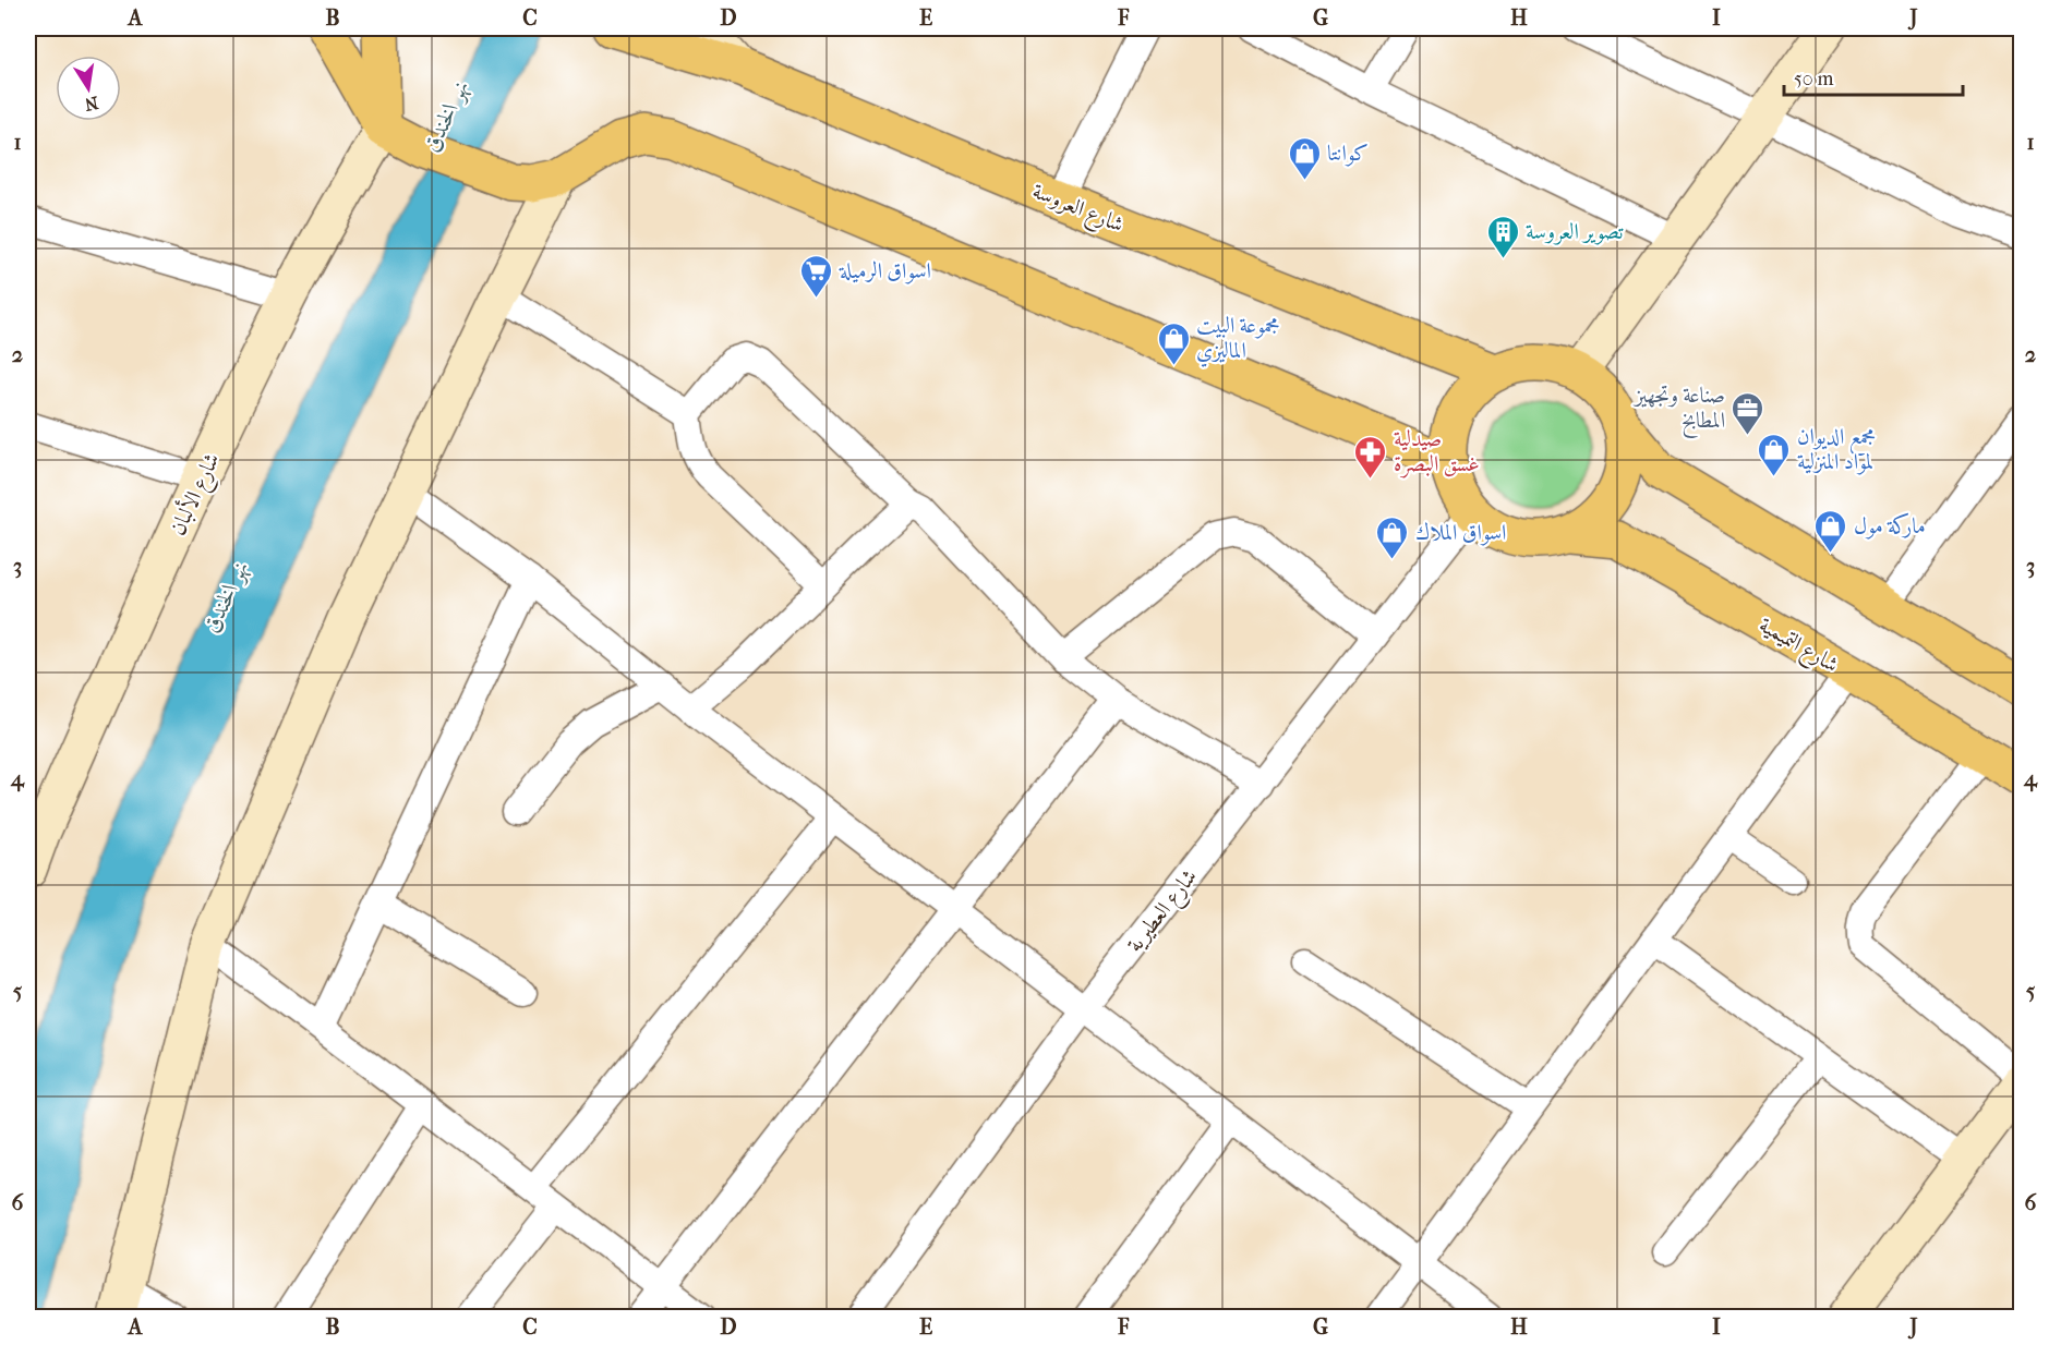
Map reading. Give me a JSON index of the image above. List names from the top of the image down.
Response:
{
  "streets": {
    "main road": ["شارع العروسة", "شارع الألبان", "شارع التميمية"],
    "street": ["شارع العطيرية"]
  },
  "crossings": [
    ["شارع العروسة", "شارع التميمية"],
    ["شارع العروسة", "شارع العطيرية"],
    ["شارع التميمية", "شارع العطيرية"]
  ],
  "water": ["نهر الخندق"],
  "places": {
    "shop": [
      "كوانتا",
      "مجموعة البيت الماليزي",
      "مجمع الديوان لمواد المنزلية",
      "ماركة مول",
      "اسواق الملاك"
    ],
    "building": ["تصوير العروسة"],
    "supermarket": ["اسواق الرميلة"],
    "office": ["صناعة وتجهيز المطابخ"],
    "pharmacy": ["صيدلية غسق البصرة"]
  },
  "scale_bar": "50 m",
  "north": "bottom",
  "grid": {
    "columns": [
      "A",
      "B",
      "C",
      "D",
      "E",
      "F",
      "G",
      "H",
      "I",
      "J"
    ],
    "rows": [
      "1",
      "2",
      "3",
      "4",
      "5",
      "6"
    ]
  }
}
